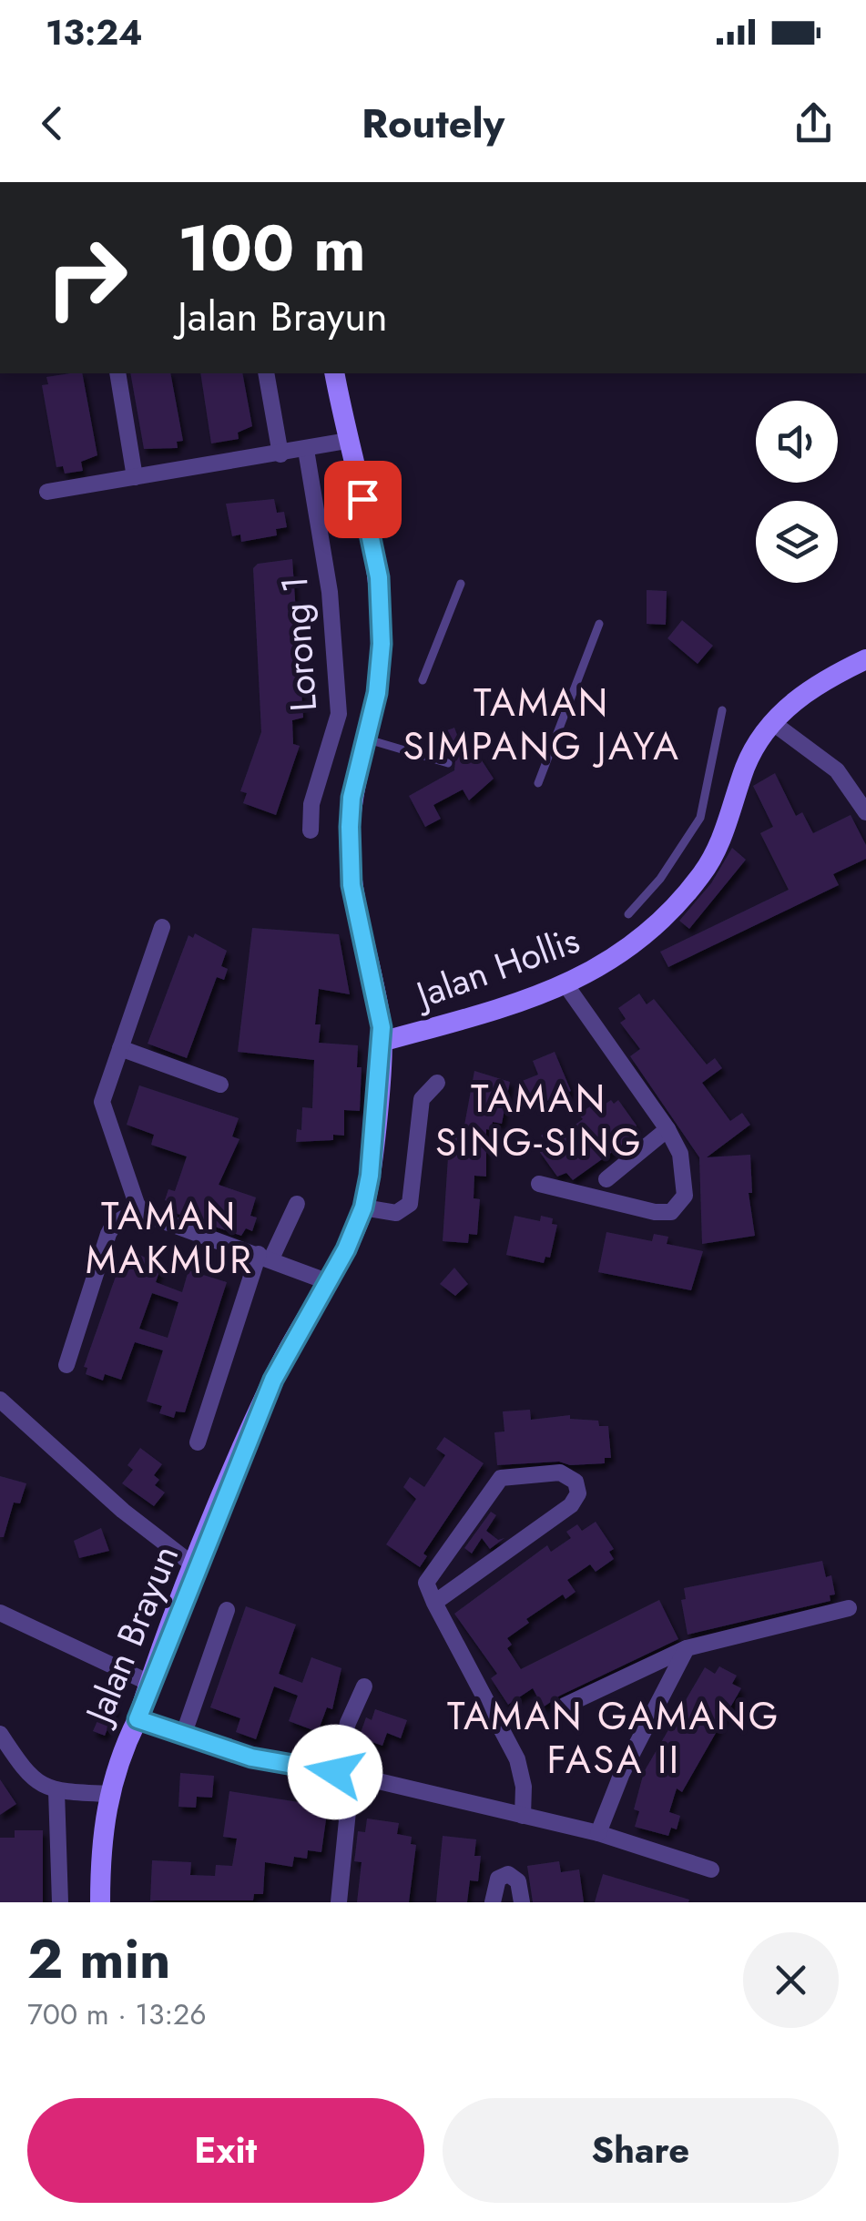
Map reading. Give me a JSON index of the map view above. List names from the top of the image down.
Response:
{
  "streets": {
    "main road": ["Jalan Hollis", "Jalan Brayun"],
    "street": ["Lorong 1"]
  },
  "crossings": [
    ["Jalan Hollis", "Jalan Brayun"]
  ],
  "districts": [
    "TAMAN SIMPANG JAYA",
    "TAMAN SING-SING",
    "TAMAN MAKMUR",
    "TAMAN GAMANG FASA II"
  ],
  "page": {
    "status": "13:24",
    "header": "Routely",
    "turn": ["100 m", "Jalan Brayun"],
    "heading": ["2 min", "700 m · 13:26"],
    "buttons": ["Exit", "Share"]
  }
}
